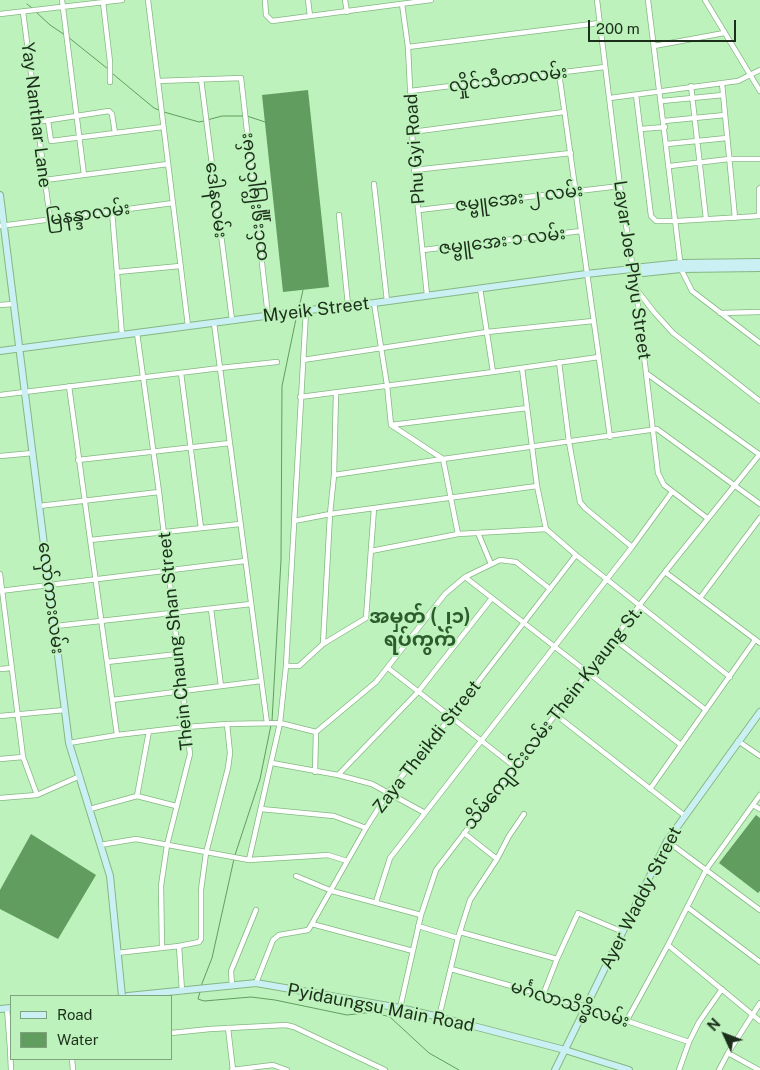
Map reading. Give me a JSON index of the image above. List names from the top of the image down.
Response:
{
  "streets": {
    "main road": [
      "Myeik Street",
      "လှော်ကားလမ်း",
      "Ayer Waddy Street",
      "Pyidaungsu Main Road"
    ],
    "street": [
      "လှိုင်သီတာလမ်း",
      "Yay Nanthar Lane",
      "Phu Gyi Road",
      "ထင်းရှူးမြိုင်လမ်း",
      "ဇမ္ဗူအေး ၂ လမ်း",
      "ဒေါနလမ်း",
      "မြနန္ဒာလမ်း",
      "ဇမ္ဗူအေး ၁ လမ်း",
      "Layar Joe Phyu Street",
      "Thein Chaung Shan Street",
      "သိမ်ကျောင်းလမ်း Thein Kyaung St.",
      "Zaya Theikdi Street",
      "မင်္ဂလာသိဒ္ဓိလမ်း"
    ]
  },
  "crossings": [
    ["လှိုင်သီတာလမ်း", "Phu Gyi Road"],
    ["လှိုင်သီတာလမ်း", "Layar Joe Phyu Street"],
    ["Yay Nanthar Lane", "မြနန္ဒာလမ်း"],
    ["Phu Gyi Road", "ဇမ္ဗူအေး ၂ လမ်း"],
    ["Phu Gyi Road", "ဇမ္ဗူအေး ၁ လမ်း"],
    ["Phu Gyi Road", "Myeik Street"],
    ["ထင်းရှူးမြိုင်လမ်း", "ဒေါနလမ်း"],
    ["ထင်းရှူးမြိုင်လမ်း", "Myeik Street"],
    ["ဇမ္ဗူအေး ၂ လမ်း", "Layar Joe Phyu Street"],
    ["ဒေါနလမ်း", "Myeik Street"],
    ["မြနန္ဒာလမ်း", "လှော်ကားလမ်း"],
    ["Layar Joe Phyu Street", "Myeik Street"],
    ["Layar Joe Phyu Street", "သိမ်ကျောင်းလမ်း Thein Kyaung St."],
    ["Myeik Street", "လှော်ကားလမ်း"],
    ["Myeik Street", "Thein Chaung Shan Street"],
    ["သိမ်ကျောင်းလမ်း Thein Kyaung St.", "Pyidaungsu Main Road"],
    ["Ayer Waddy Street", "မင်္ဂလာသိဒ္ဓိလမ်း"],
    ["Ayer Waddy Street", "Pyidaungsu Main Road"]
  ],
  "districts": ["အမှတ် (၂၁) ရပ်ကွက်"],
  "legend": ["Road", "Water"],
  "scale_bar": "200 m",
  "north": "top left"
}
